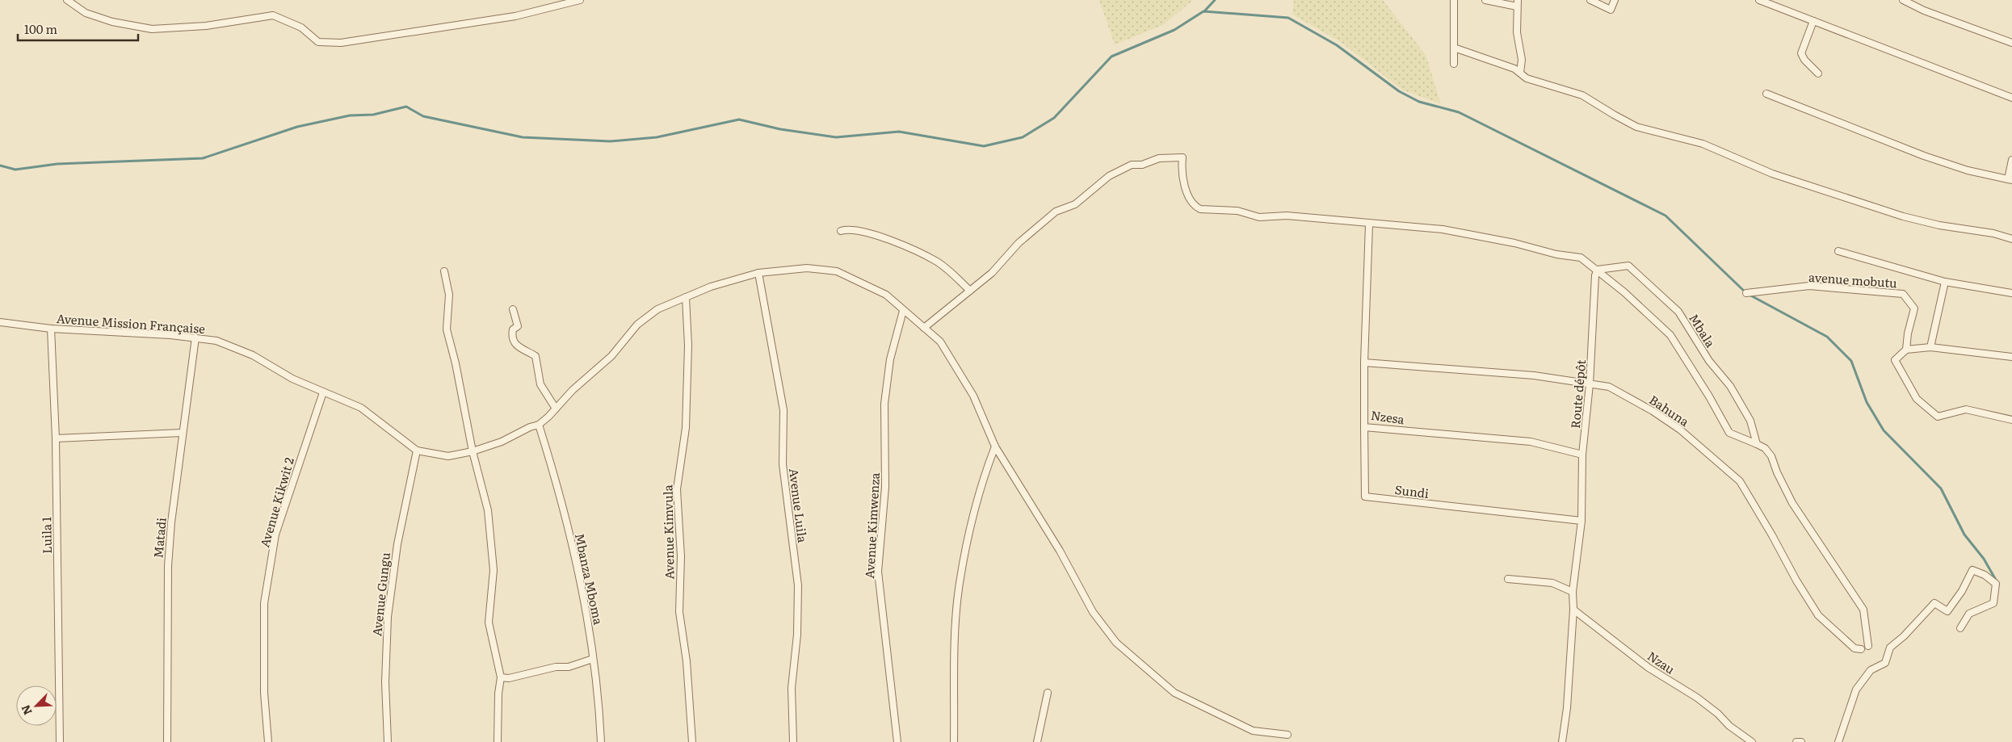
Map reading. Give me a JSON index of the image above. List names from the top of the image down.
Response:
{
  "streets": {
    "street": [
      "avenue mobutu",
      "Avenue Mission Française",
      "Mbala",
      "Route dépôt",
      "Bahuna",
      "Nzesa",
      "Sundi",
      "Avenue Kikwit 2",
      "Avenue Luila",
      "Avenue Kimwenza",
      "Avenue Kimvula",
      "Luila 1",
      "Matadi",
      "Mbanza Mboma",
      "Avenue Gungu",
      "Nzau"
    ]
  },
  "crossings": [
    ["Avenue Mission Française", "Avenue Kikwit 2"],
    ["Avenue Mission Française", "Avenue Luila"],
    ["Avenue Mission Française", "Avenue Kimwenza"],
    ["Avenue Mission Française", "Avenue Kimvula"],
    ["Avenue Mission Française", "Luila 1"],
    ["Avenue Mission Française", "Matadi"],
    ["Avenue Mission Française", "Mbanza Mboma"],
    ["Avenue Mission Française", "Avenue Gungu"],
    ["Mbala", "Route dépôt"],
    ["Route dépôt", "Bahuna"],
    ["Route dépôt", "Nzesa"],
    ["Route dépôt", "Sundi"],
    ["Bahuna", "Nzesa"],
    ["Nzesa", "Sundi"]
  ],
  "scale_bar": "100 m",
  "north": "bottom left"
}
